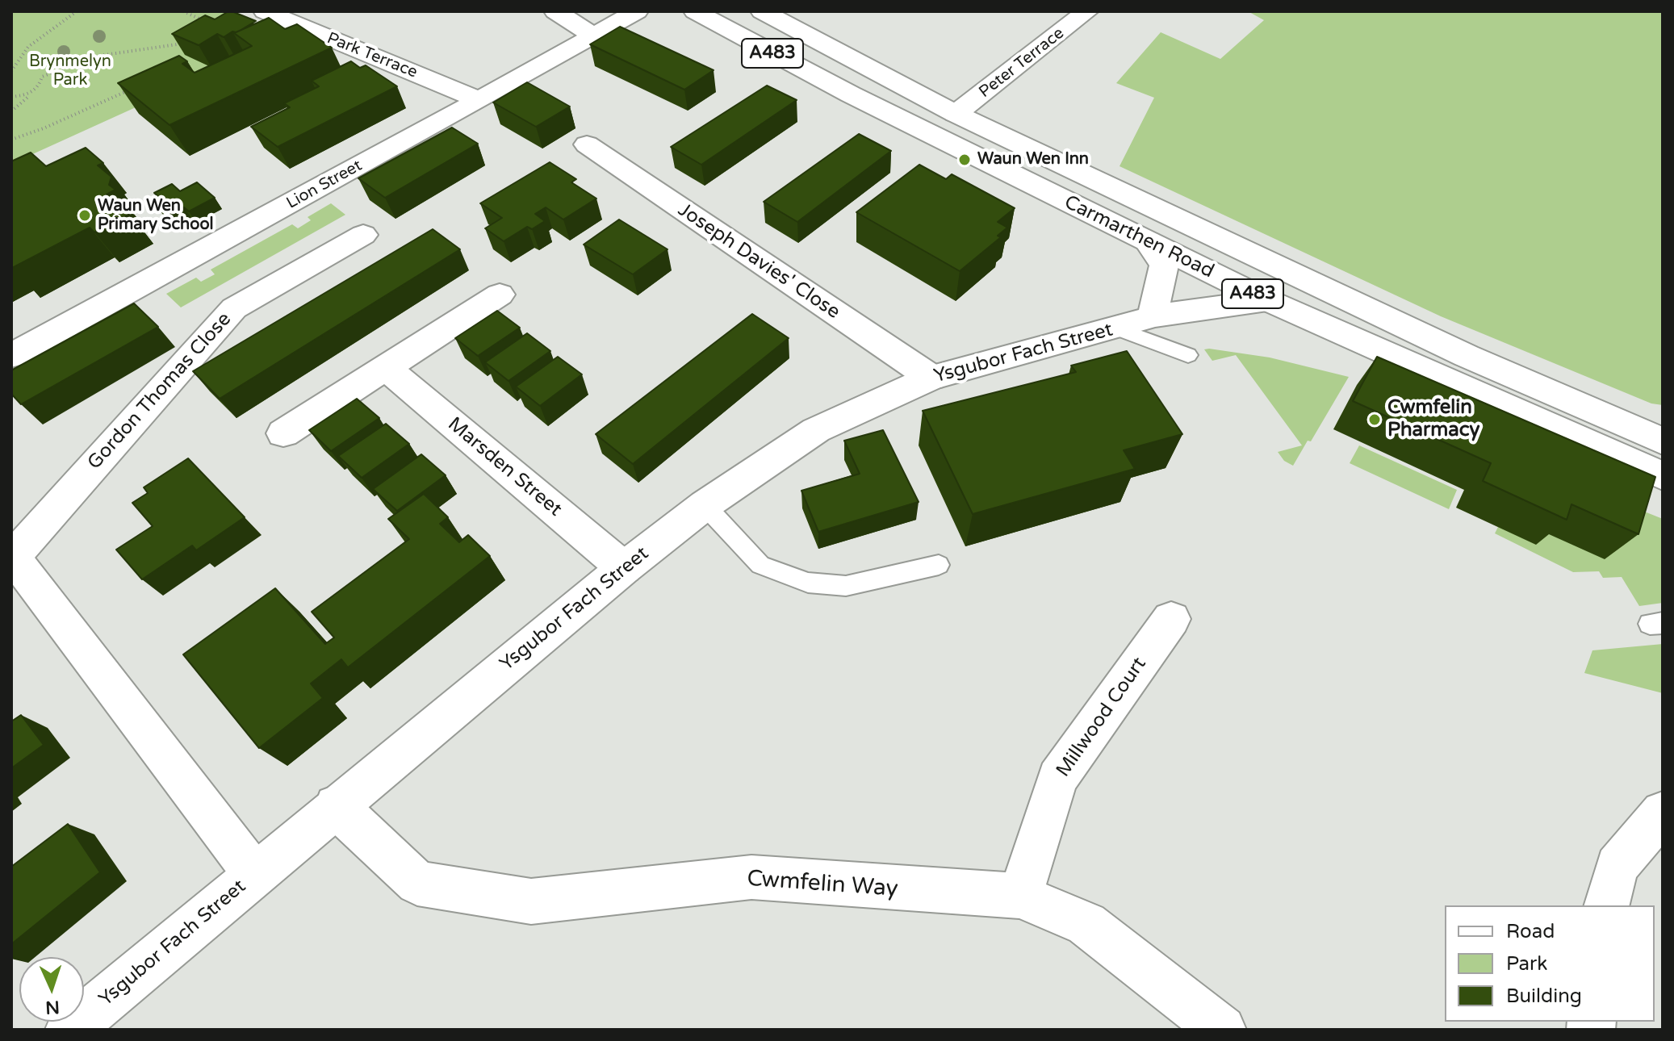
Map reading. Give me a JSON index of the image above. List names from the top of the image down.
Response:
{
  "streets": {
    "street": [
      "A483",
      "Park Terrace",
      "Peter Terrace",
      "Lion Street",
      "Carmarthen Road",
      "Joseph Davies' Close",
      "Ysgubor Fach Street",
      "Gordon Thomas Close",
      "Marsden Street",
      "Millwood Court",
      "Cwmfelin Way"
    ]
  },
  "crossings": [
    ["Park Terrace", "Lion Street"],
    ["Peter Terrace", "Carmarthen Road"],
    ["Carmarthen Road", "Ysgubor Fach Street"],
    ["Joseph Davies' Close", "Ysgubor Fach Street"],
    ["Ysgubor Fach Street", "Gordon Thomas Close"],
    ["Ysgubor Fach Street", "Marsden Street"],
    ["Ysgubor Fach Street", "Cwmfelin Way"],
    ["Millwood Court", "Cwmfelin Way"]
  ],
  "parks": ["Brynmelyn Park"],
  "places": ["Waun Wen Inn", "Waun Wen Primary School", "Cwmfelin Pharmacy"],
  "legend": ["Road", "Park", "Building"],
  "north": "bottom"
}
